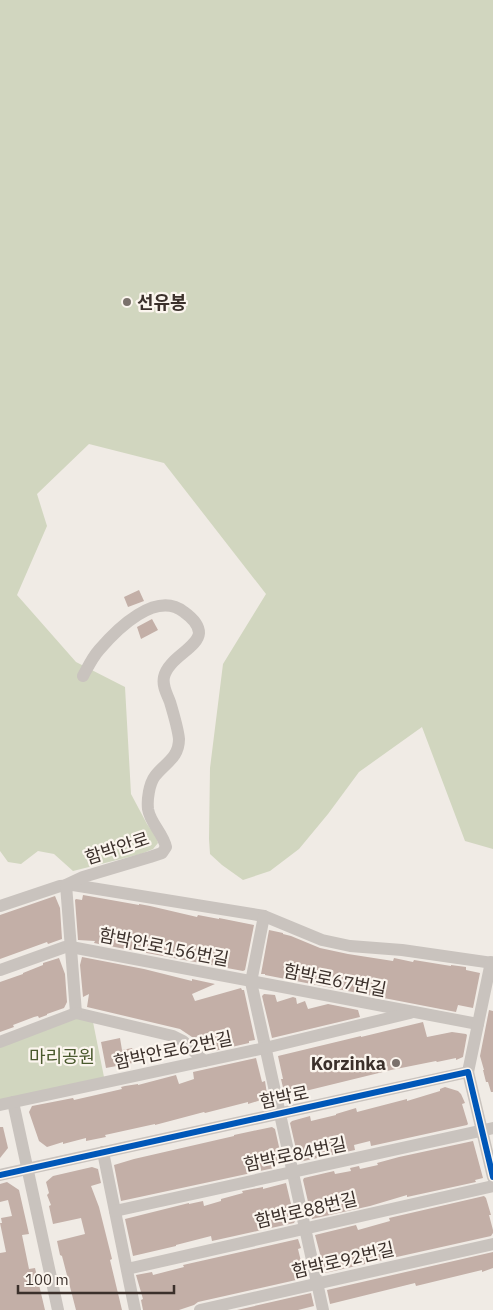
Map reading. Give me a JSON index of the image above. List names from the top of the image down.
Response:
{
  "streets": {
    "street": [
      "함박안로",
      "함박안로156번길",
      "함박로67번길",
      "함박안로62번길",
      "함박로",
      "함박로84번길",
      "함박로88번길",
      "함박로92번길"
    ]
  },
  "crossings": [
    ["함박안로156번길", "함박로67번길"],
    ["함박로67번길", "함박안로62번길"]
  ],
  "parks": ["마리공원"],
  "places": ["선유봉", "Korzinka"],
  "scale_bar": "100 m"
}
